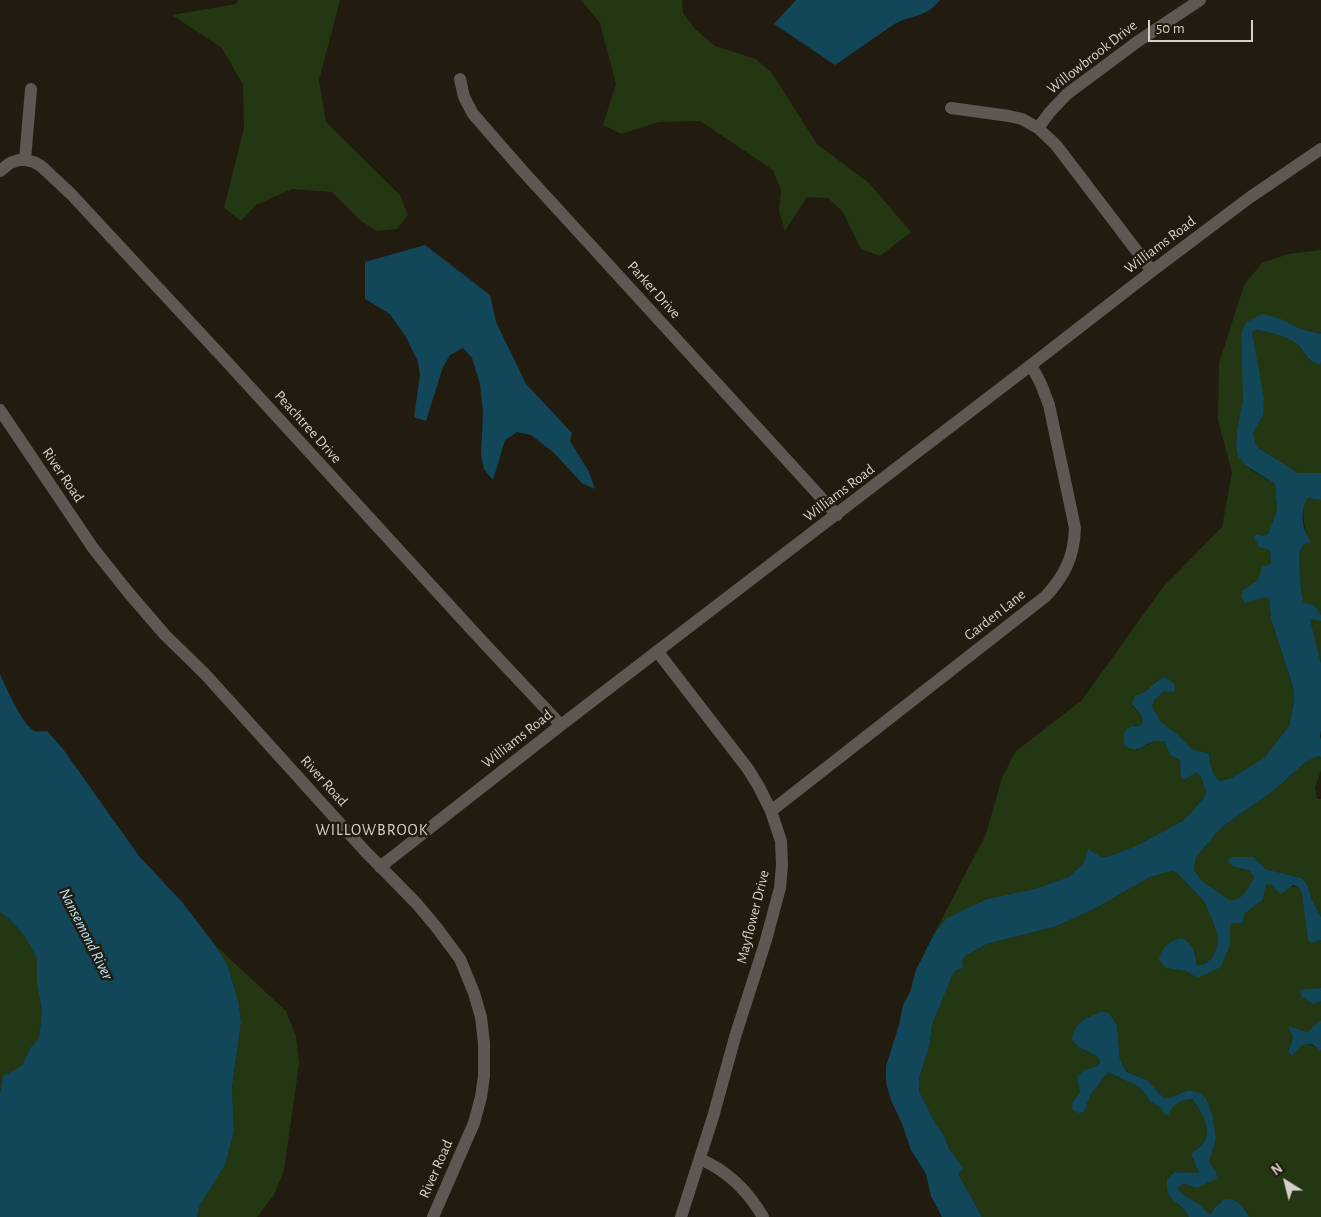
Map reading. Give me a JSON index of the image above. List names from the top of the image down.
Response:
{
  "streets": {
    "street": [
      "Willowbrook Drive",
      "Williams Road",
      "Parker Drive",
      "Peachtree Drive",
      "River Road",
      "Garden Lane",
      "Mayflower Drive"
    ]
  },
  "crossings": [
    ["Williams Road", "Parker Drive"],
    ["Williams Road", "Peachtree Drive"],
    ["Williams Road", "River Road"],
    ["Williams Road", "Garden Lane"],
    ["Williams Road", "Mayflower Drive"],
    ["Garden Lane", "Mayflower Drive"]
  ],
  "districts": ["WILLOWBROOK"],
  "water": ["Nansemond River"],
  "scale_bar": "50 m",
  "north": "top left"
}
